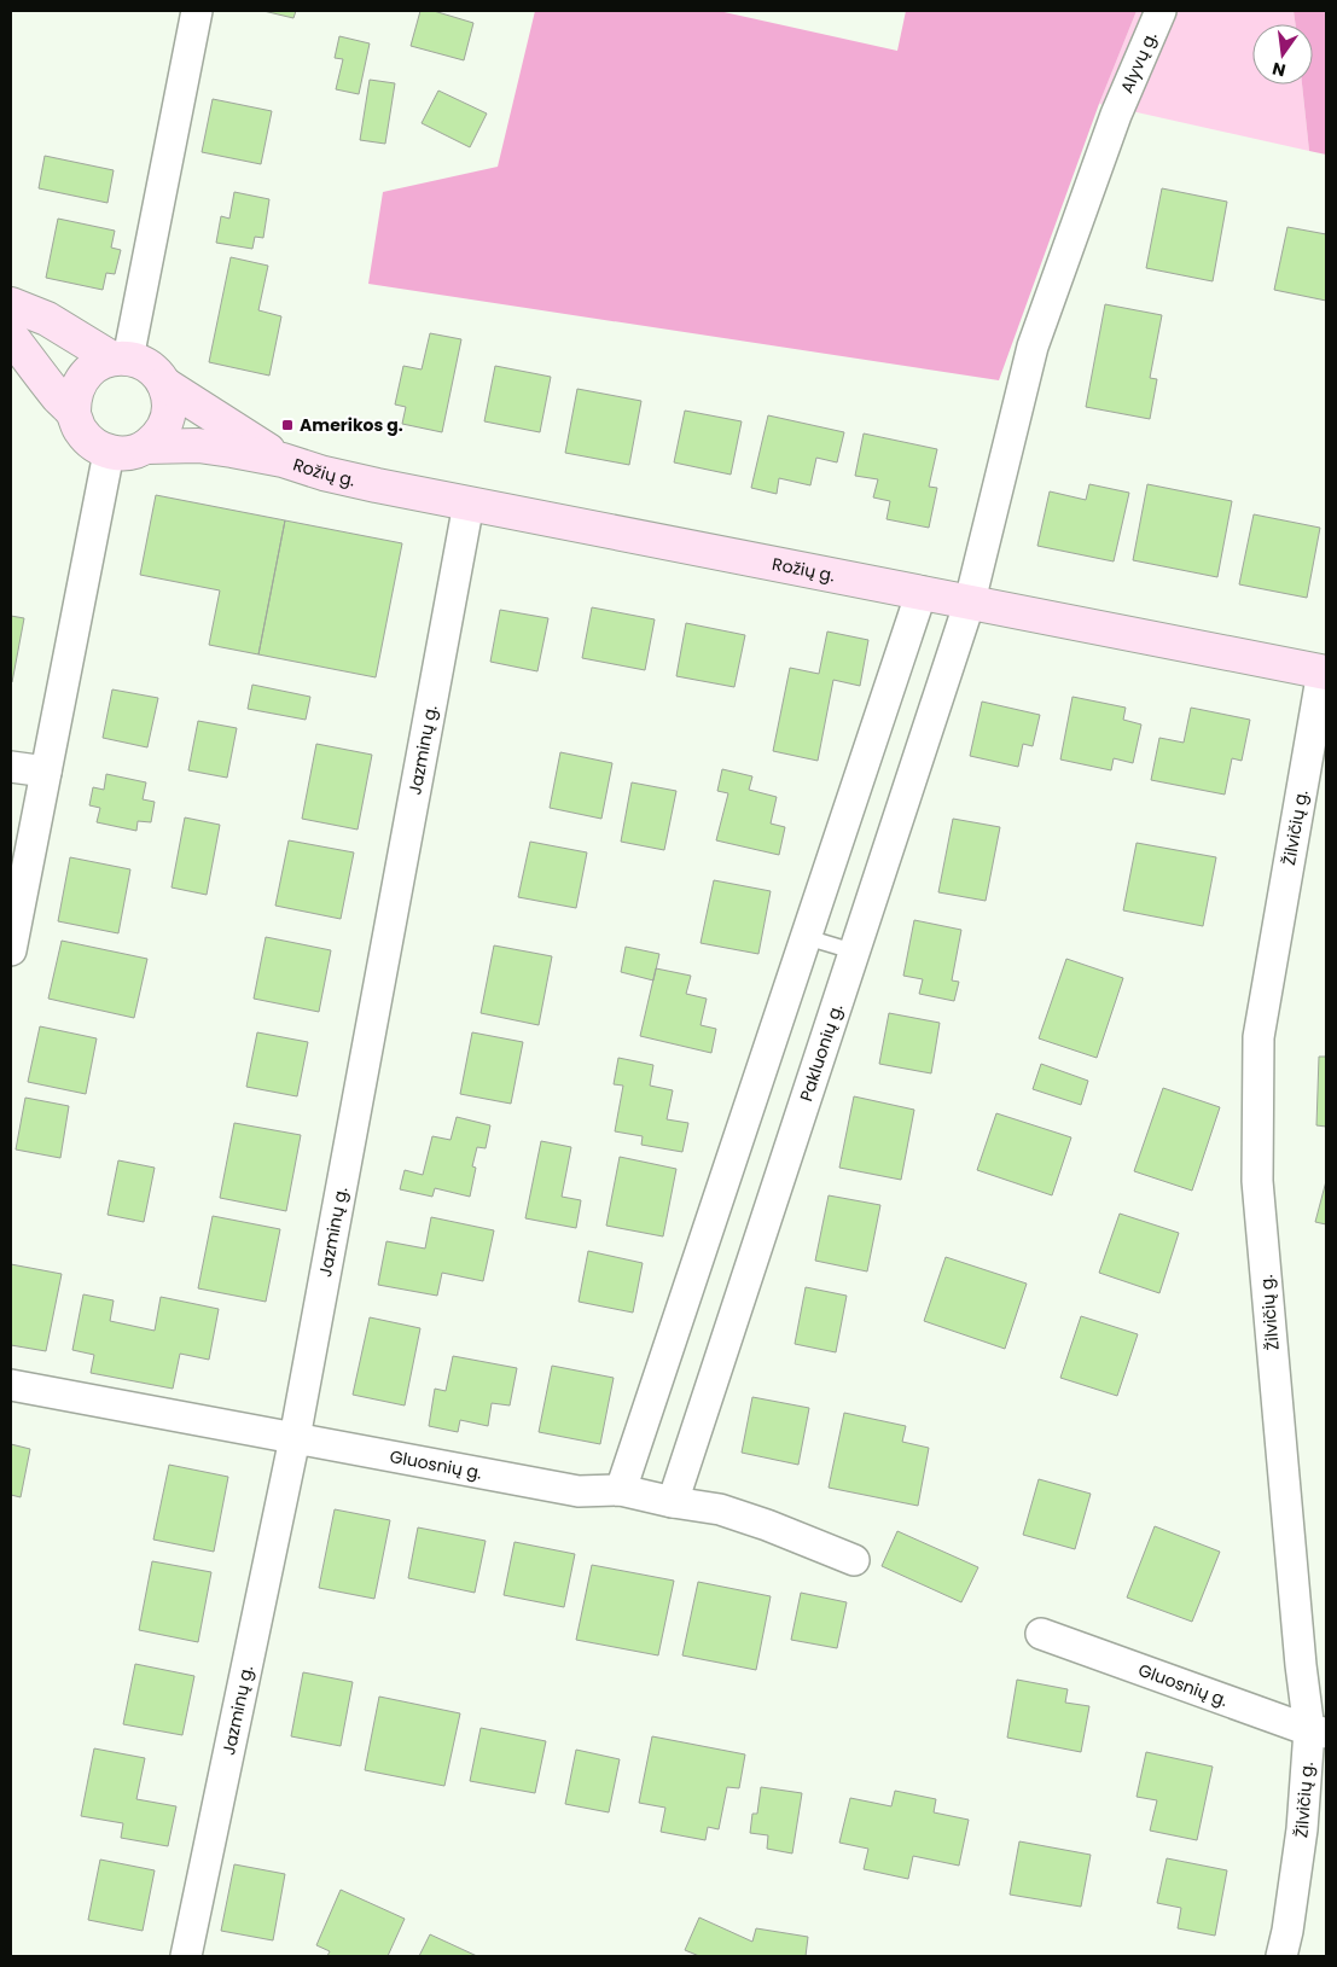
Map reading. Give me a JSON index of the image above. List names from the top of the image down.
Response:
{
  "streets": {
    "street": [
      "Alyvų g.",
      "Rožių g.",
      "Jazminų g.",
      "Žilvičių g.",
      "Pakluonių g.",
      "Gluosnių g."
    ]
  },
  "crossings": [
    ["Alyvų g.", "Rožių g."],
    ["Alyvų g.", "Pakluonių g."],
    ["Rožių g.", "Jazminų g."],
    ["Rožių g.", "Žilvičių g."],
    ["Rožių g.", "Pakluonių g."],
    ["Jazminų g.", "Gluosnių g."],
    ["Žilvičių g.", "Gluosnių g."],
    ["Pakluonių g.", "Gluosnių g."]
  ],
  "places": {
    "transit": ["Amerikos g."]
  },
  "north": "bottom"
}
